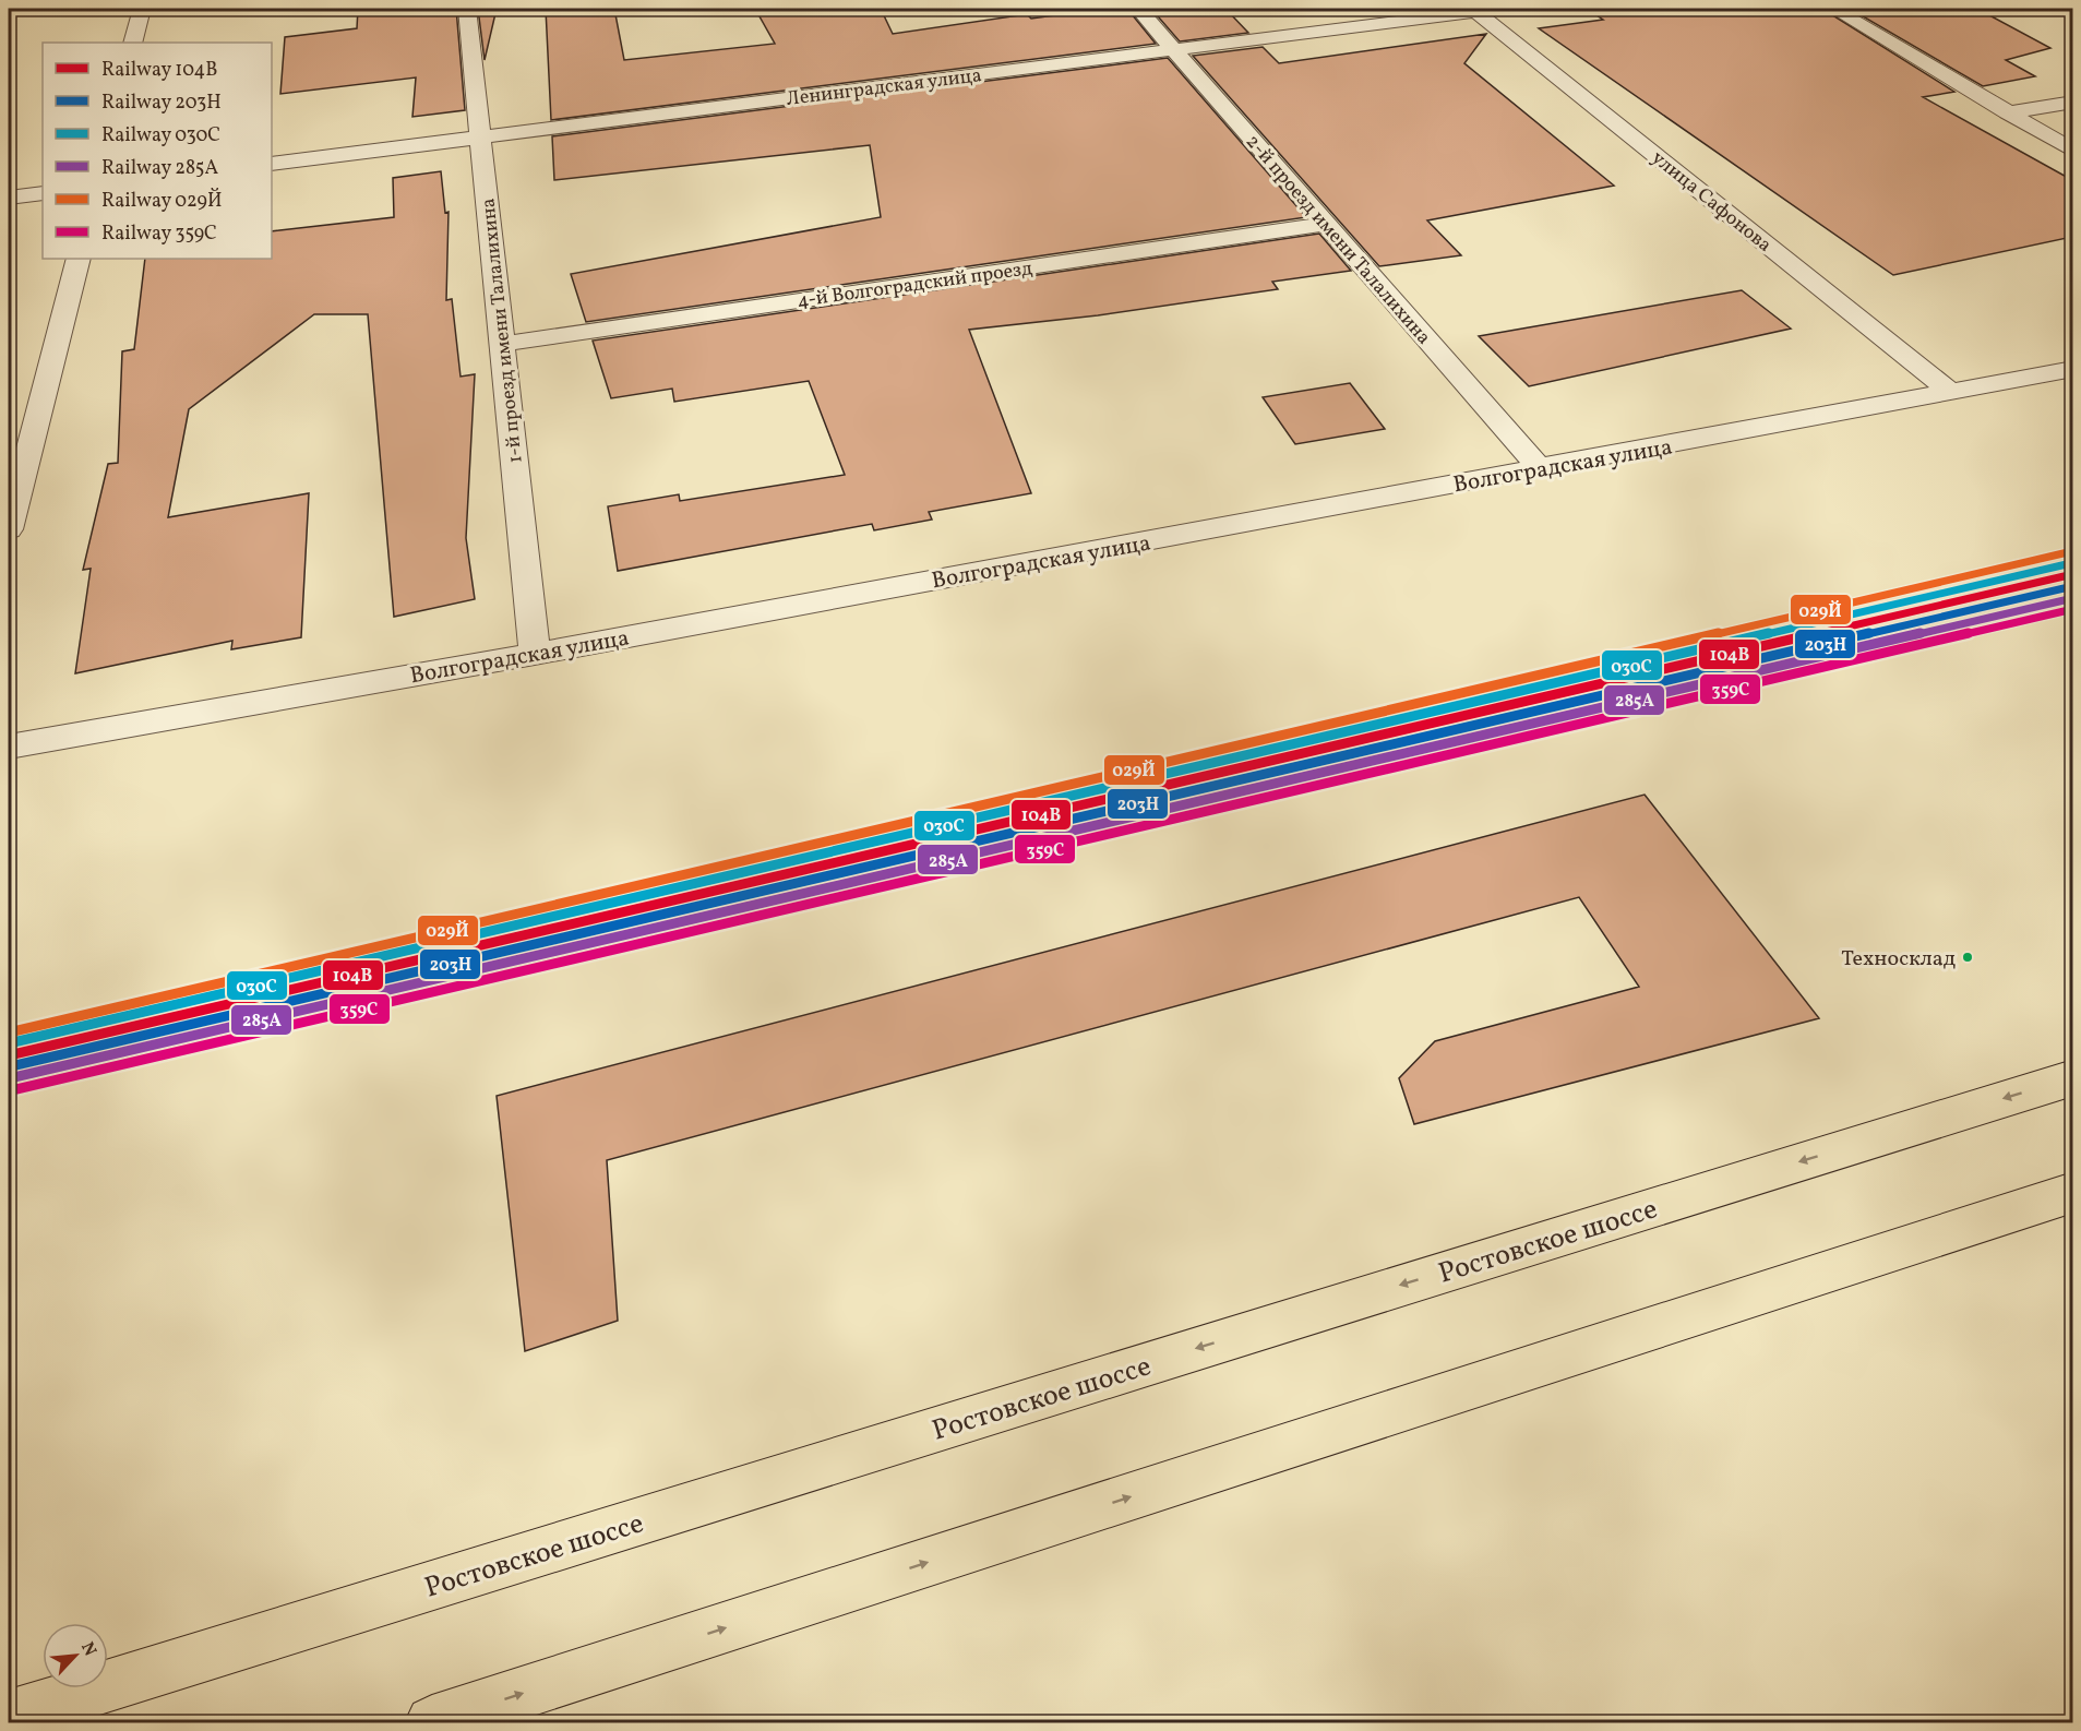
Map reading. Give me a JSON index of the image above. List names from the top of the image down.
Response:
{
  "streets": {
    "main road": ["Ростовское шоссе"],
    "street": [
      "Ленинградская улица",
      "улица Сафонова",
      "2-й проезд имени Талалихина",
      "4-й Волгоградский проезд",
      "1-й проезд имени Талалихина",
      "Волгоградская улица"
    ]
  },
  "crossings": [
    ["Ленинградская улица", "улица Сафонова"],
    ["Ленинградская улица", "2-й проезд имени Талалихина"],
    ["Ленинградская улица", "1-й проезд имени Талалихина"],
    ["улица Сафонова", "Волгоградская улица"],
    ["2-й проезд имени Талалихина", "4-й Волгоградский проезд"],
    ["2-й проезд имени Талалихина", "Волгоградская улица"],
    ["4-й Волгоградский проезд", "1-й проезд имени Талалихина"],
    ["1-й проезд имени Талалихина", "Волгоградская улица"]
  ],
  "places": ["Техносклад"],
  "lines": [
    "rail line 029Й",
    "rail line 030C",
    "rail line 104В",
    "rail line 203Н",
    "rail line 285А",
    "rail line 359С"
  ],
  "legend": [
    "Railway 104В",
    "Railway 203Н",
    "Railway 030C",
    "Railway 285А",
    "Railway 029Й",
    "Railway 359С"
  ],
  "north": "top right"
}
